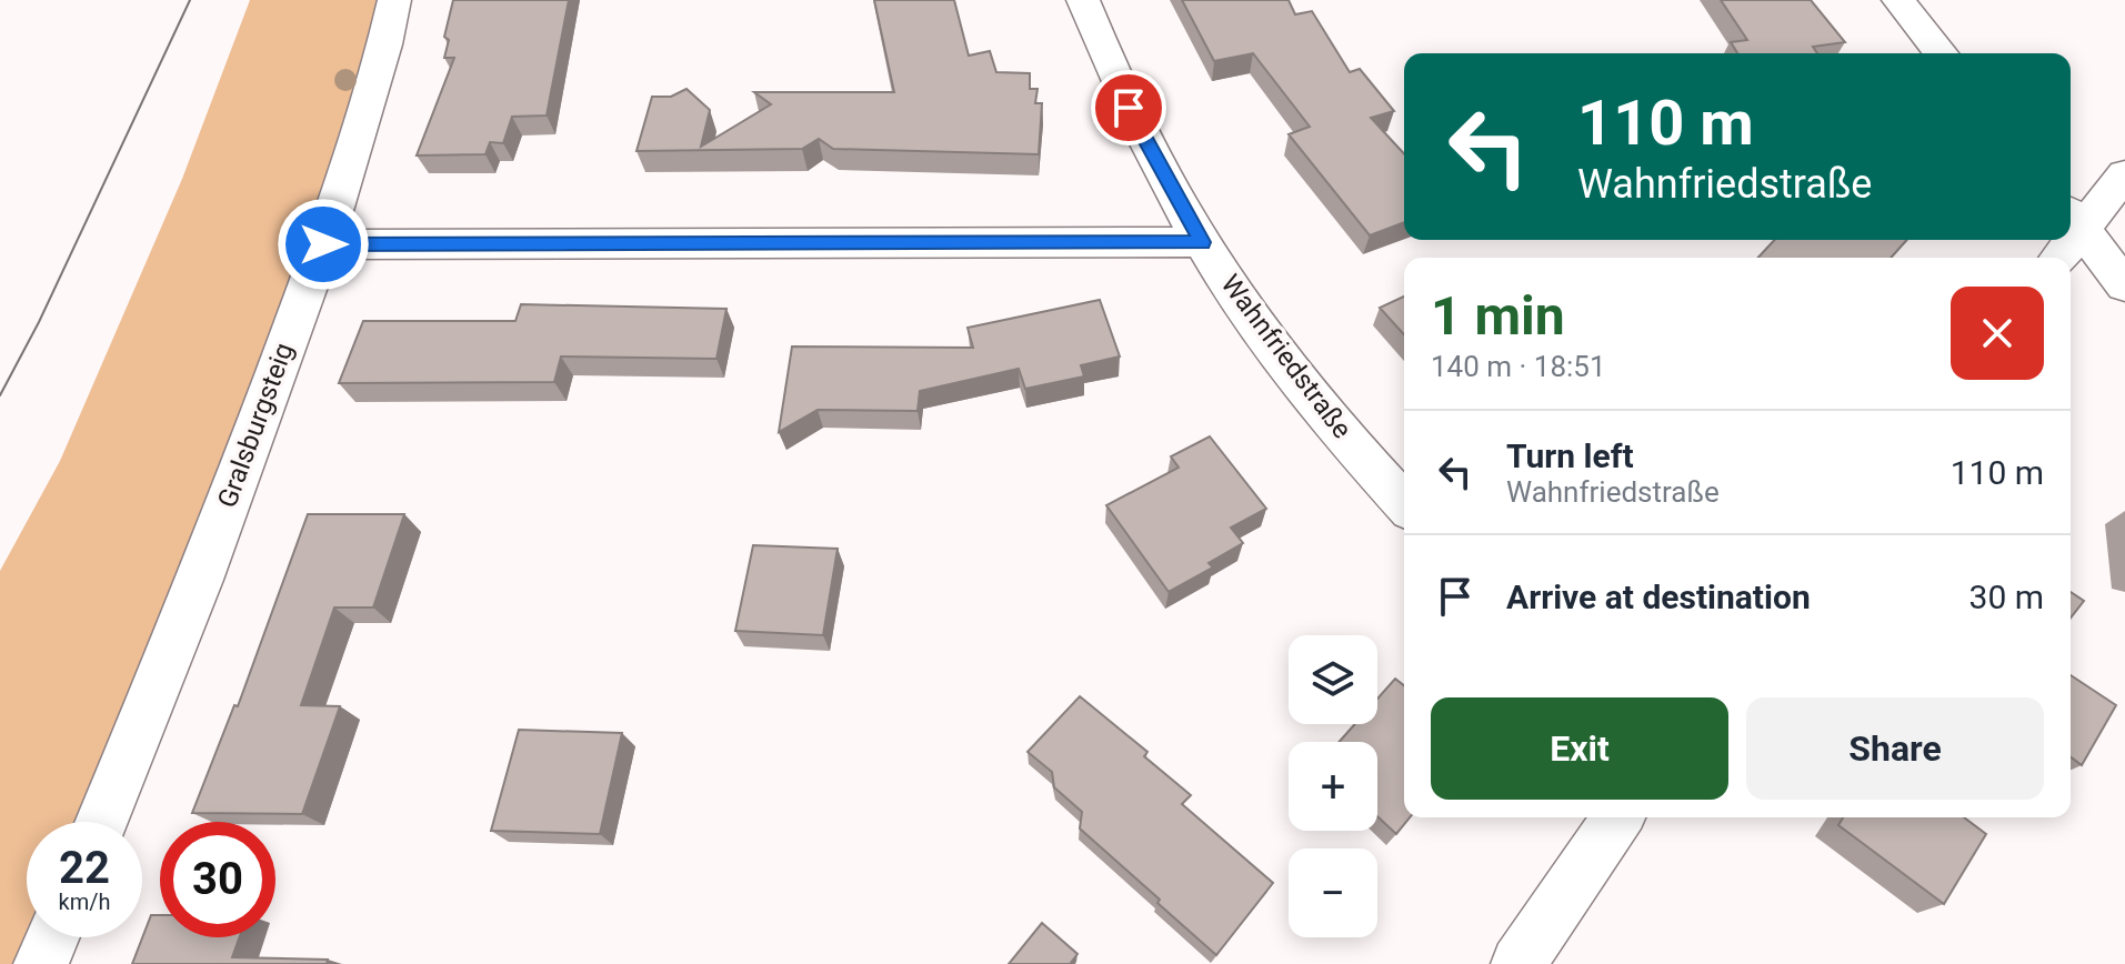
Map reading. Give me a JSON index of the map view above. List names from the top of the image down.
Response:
{
  "streets": {
    "street": ["Wahnfriedstraße", "Gralsburgsteig"]
  },
  "page": {
    "turn": ["110 m", "Wahnfriedstraße"],
    "heading": ["1 min", "140 m · 18:51"],
    "list": [
      {
        "name": "Turn left",
        "note": "Wahnfriedstraße",
        "value": "110 m"
      },
      {
        "name": "Arrive at destination",
        "value": "30 m"
      }
    ],
    "map_buttons": ["+", "−"],
    "buttons": ["Exit", "Share"],
    "speed": "22 km/h",
    "limit": "30"
  }
}
